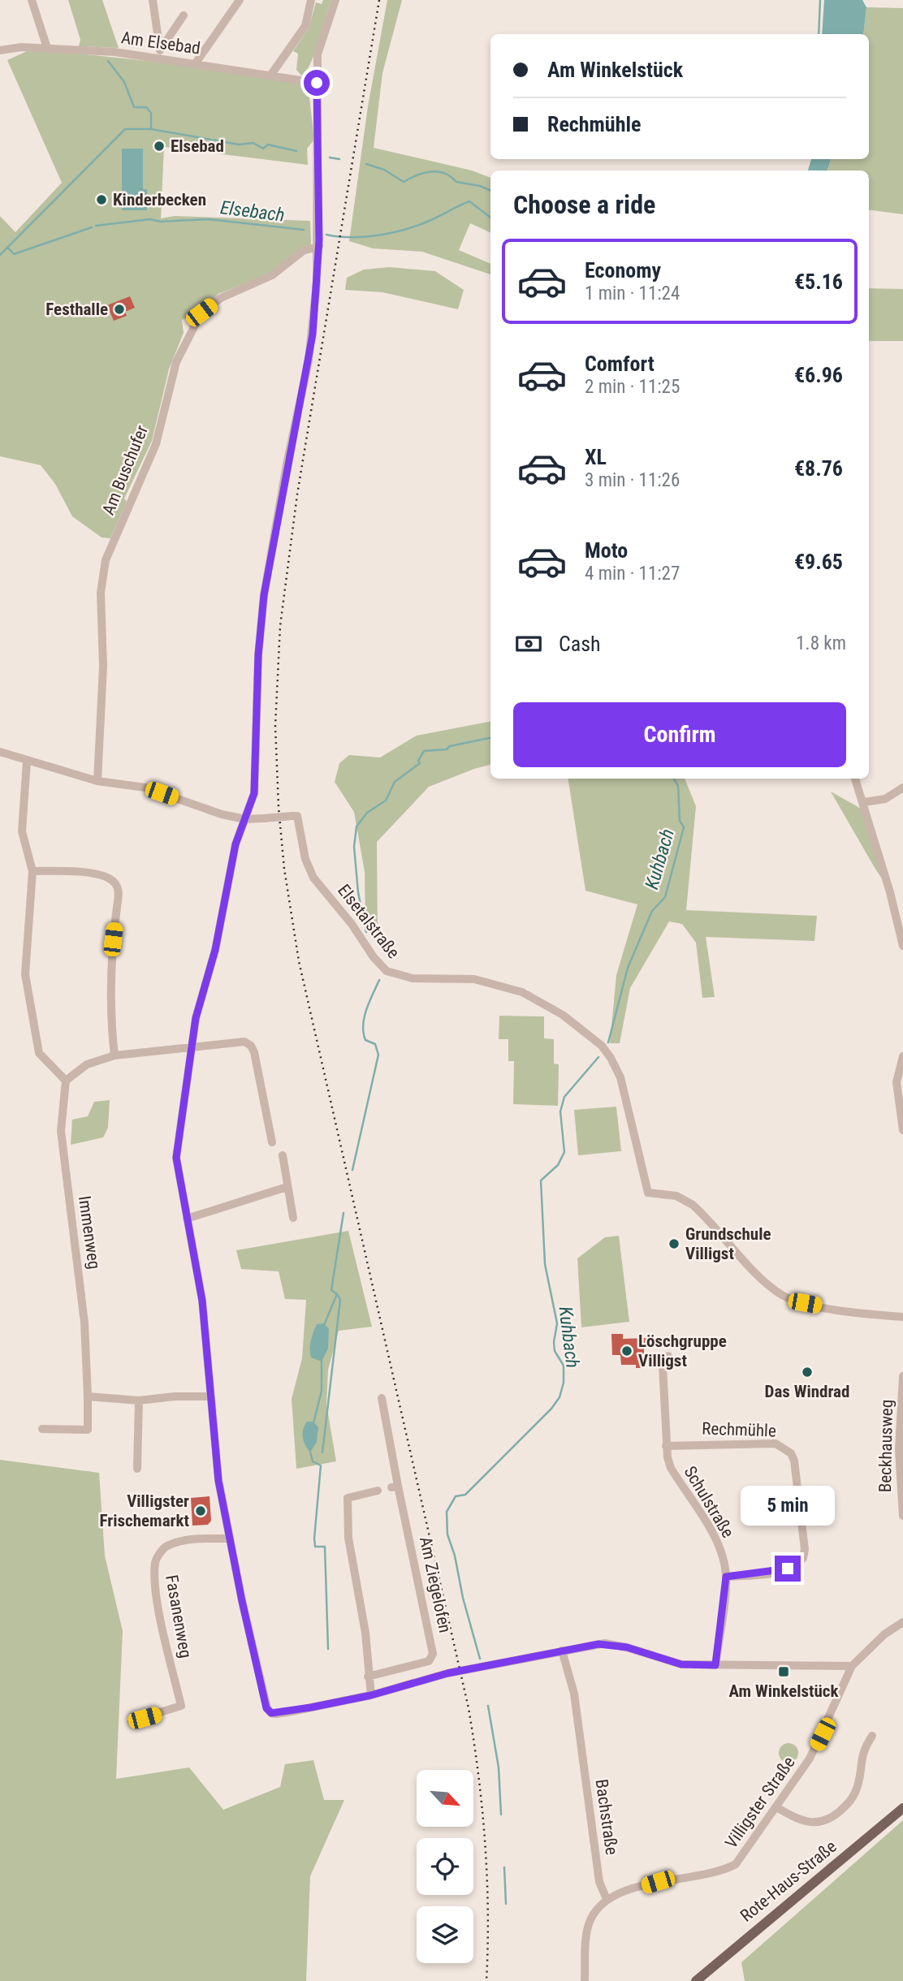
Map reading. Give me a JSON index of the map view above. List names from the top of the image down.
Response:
{
  "streets": {
    "main road": ["Rote-Haus-Straße"],
    "street": [
      "Am Elsebad",
      "Am Buschufer",
      "Elsetalstraße",
      "Immenweg",
      "Rechmühle",
      "Beckhausweg",
      "Schulstraße",
      "Am Ziegelofen",
      "Fasanenweg",
      "Villigster Straße",
      "Bachstraße"
    ]
  },
  "crossings": [
    ["Am Buschufer", "Elsetalstraße"],
    ["Rechmühle", "Schulstraße"],
    ["Villigster Straße", "Bachstraße"]
  ],
  "water": ["Elsebach", "Kuhbach"],
  "places": {
    "other": [
      "Elsebad",
      "Kinderbecken",
      "Festhalle",
      "Grundschule Villigst",
      "Löschgruppe Villigst",
      "Das Windrad",
      "Villigster Frischemarkt"
    ],
    "transit": ["Am Winkelstück"]
  },
  "north": "bottom right",
  "page": {
    "banner": ["Am Winkelstück", "Rechmühle"],
    "heading": "Choose a ride",
    "list": [
      {
        "name": "Economy",
        "note": "1 min · 11:24",
        "value": "€5.16"
      },
      {
        "name": "Comfort",
        "note": "2 min · 11:25",
        "value": "€6.96"
      },
      {
        "name": "XL",
        "note": "3 min · 11:26",
        "value": "€8.76"
      },
      {
        "name": "Moto",
        "note": "4 min · 11:27",
        "value": "€9.65"
      }
    ],
    "pay": ["Cash", "1.8 km"],
    "buttons": "Confirm",
    "bubble": "5 min"
  }
}
